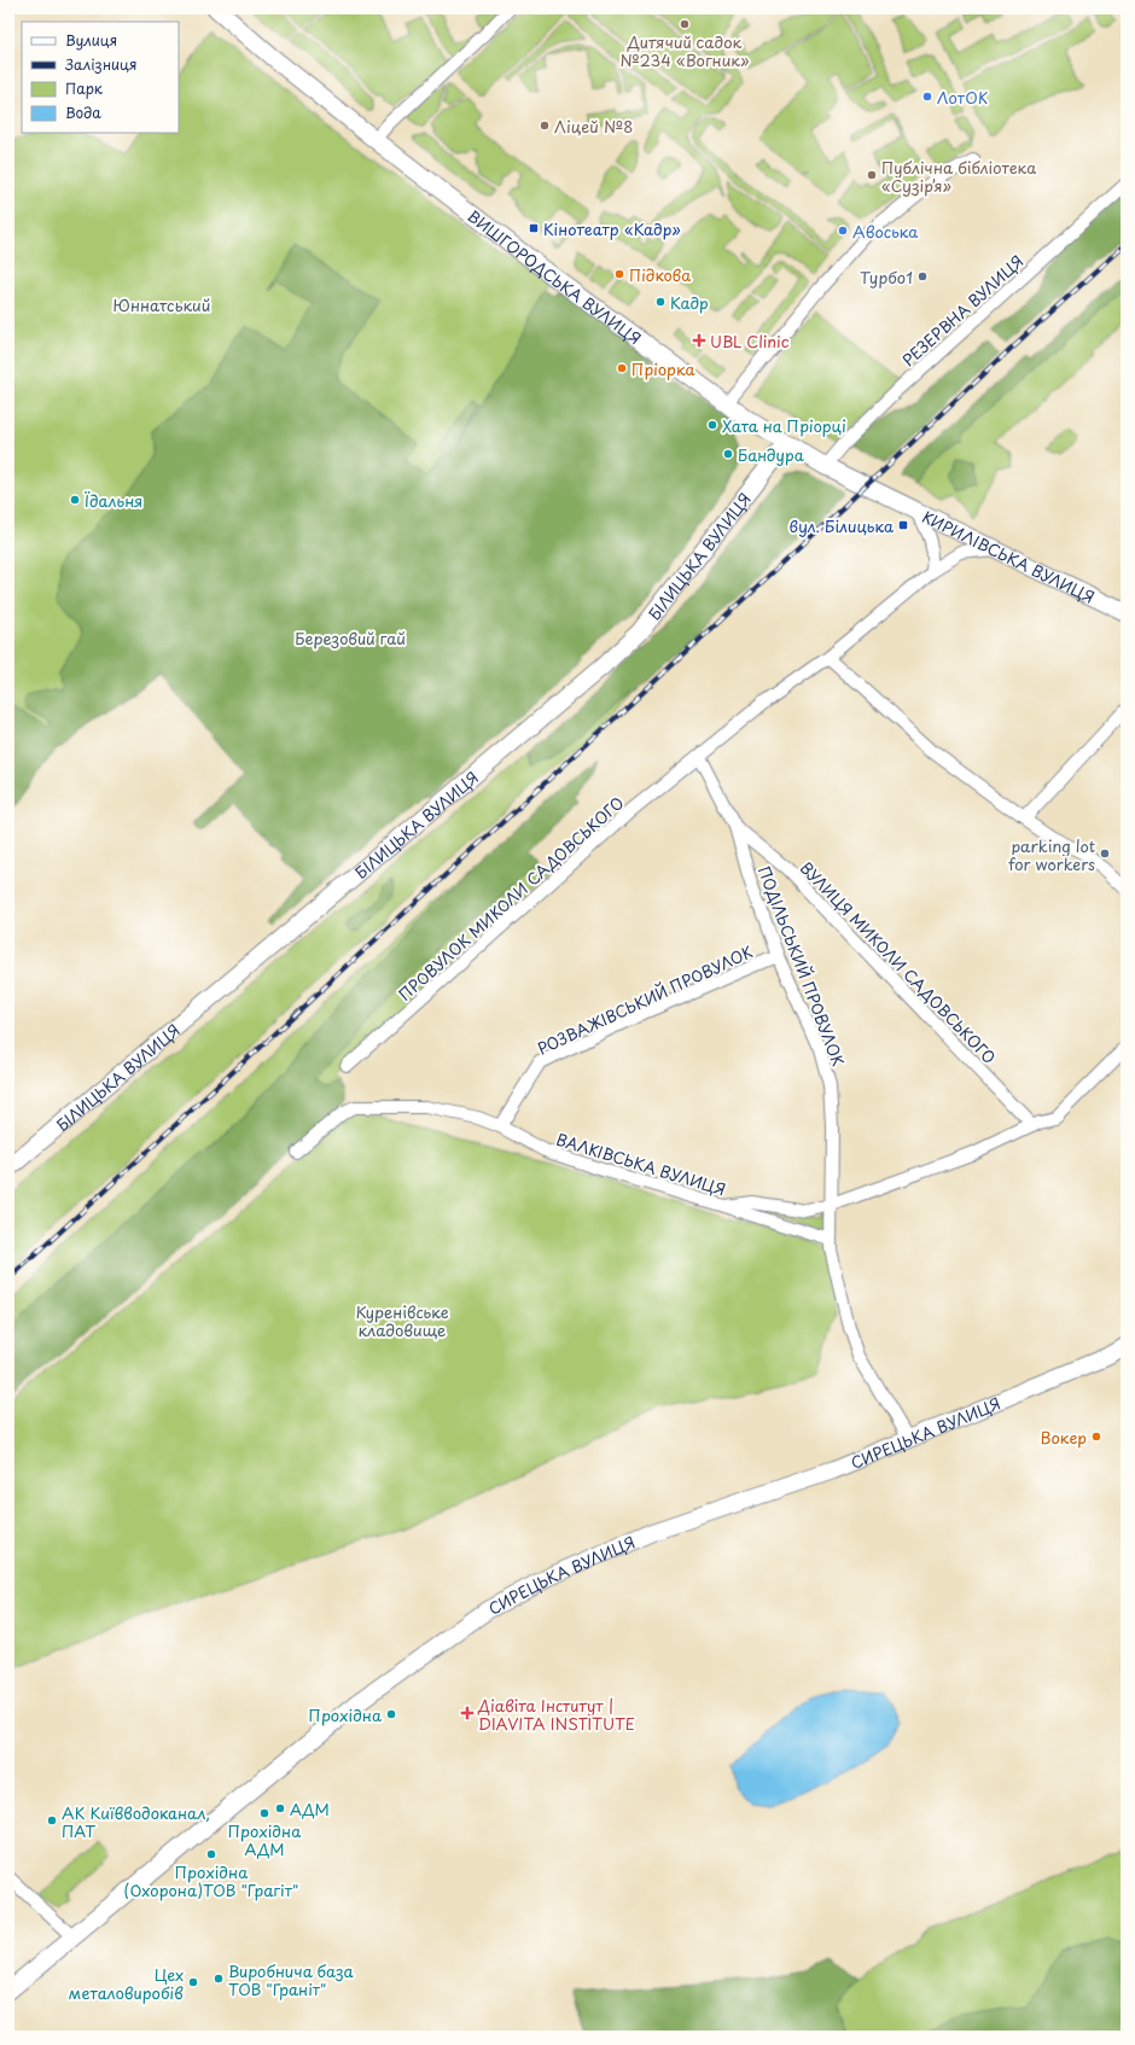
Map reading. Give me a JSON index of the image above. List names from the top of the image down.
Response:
{
  "streets": {
    "main road": [
      "ВИШГОРОДСЬКА ВУЛИЦЯ",
      "БІЛИЦЬКА ВУЛИЦЯ",
      "КИРИЛІВСЬКА ВУЛИЦЯ",
      "СИРЕЦЬКА ВУЛИЦЯ"
    ],
    "street": [
      "РЕЗЕРВНА ВУЛИЦЯ",
      "ПРОВУЛОК МИКОЛИ САДОВСЬКОГО",
      "ВУЛИЦЯ МИКОЛИ САДОВСЬКОГО",
      "ПОДІЛЬСЬКИЙ ПРОВУЛОК",
      "РОЗВАЖІВСЬКИЙ ПРОВУЛОК",
      "ВАЛКІВСЬКА ВУЛИЦЯ"
    ]
  },
  "crossings": [
    ["ВИШГОРОДСЬКА ВУЛИЦЯ", "РЕЗЕРВНА ВУЛИЦЯ"],
    ["ВИШГОРОДСЬКА ВУЛИЦЯ", "БІЛИЦЬКА ВУЛИЦЯ"],
    ["ВИШГОРОДСЬКА ВУЛИЦЯ", "КИРИЛІВСЬКА ВУЛИЦЯ"],
    ["ПРОВУЛОК МИКОЛИ САДОВСЬКОГО", "ПОДІЛЬСЬКИЙ ПРОВУЛОК"],
    ["ВУЛИЦЯ МИКОЛИ САДОВСЬКОГО", "ПОДІЛЬСЬКИЙ ПРОВУЛОК"],
    ["ВУЛИЦЯ МИКОЛИ САДОВСЬКОГО", "ВАЛКІВСЬКА ВУЛИЦЯ"],
    ["ПОДІЛЬСЬКИЙ ПРОВУЛОК", "РОЗВАЖІВСЬКИЙ ПРОВУЛОК"],
    ["ПОДІЛЬСЬКИЙ ПРОВУЛОК", "ВАЛКІВСЬКА ВУЛИЦЯ"],
    ["ПОДІЛЬСЬКИЙ ПРОВУЛОК", "СИРЕЦЬКА ВУЛИЦЯ"],
    ["РОЗВАЖІВСЬКИЙ ПРОВУЛОК", "ВАЛКІВСЬКА ВУЛИЦЯ"]
  ],
  "parks": ["Юннатський", "Березовий гай", "Куренівське кладовище"],
  "places": {
    "other": [
      "Дитячий садок №234 «Вогник»",
      "ЛотОК",
      "Ліцей №8",
      "Публічна бібліотека «Сузір’я»",
      "Авоська",
      "Підкова",
      "Турбо1",
      "Кадр",
      "Пріорка",
      "Хата на Пріорці",
      "Бандура",
      "Їдальня",
      "parking lot for workers",
      "Вокер",
      "Прохідна",
      "АДМ",
      "Прохідна АДМ",
      "АК Київводоканал, ПАТ",
      "Прохідна (Охорона)ТОВ \"Грагіт\"",
      "Виробнича база ТОВ \"Граніт\"",
      "Цех металовиробів"
    ],
    "transit": ["Кінотеатр «Кадр»", "вул. Білицька"],
    "health": ["UBL Clinic", "Діавіта Інститут | DIAVITA INSTITUTE"]
  },
  "legend": [
    "Вулиця",
    "Залізниця",
    "Парк",
    "Вода"
  ]
}
